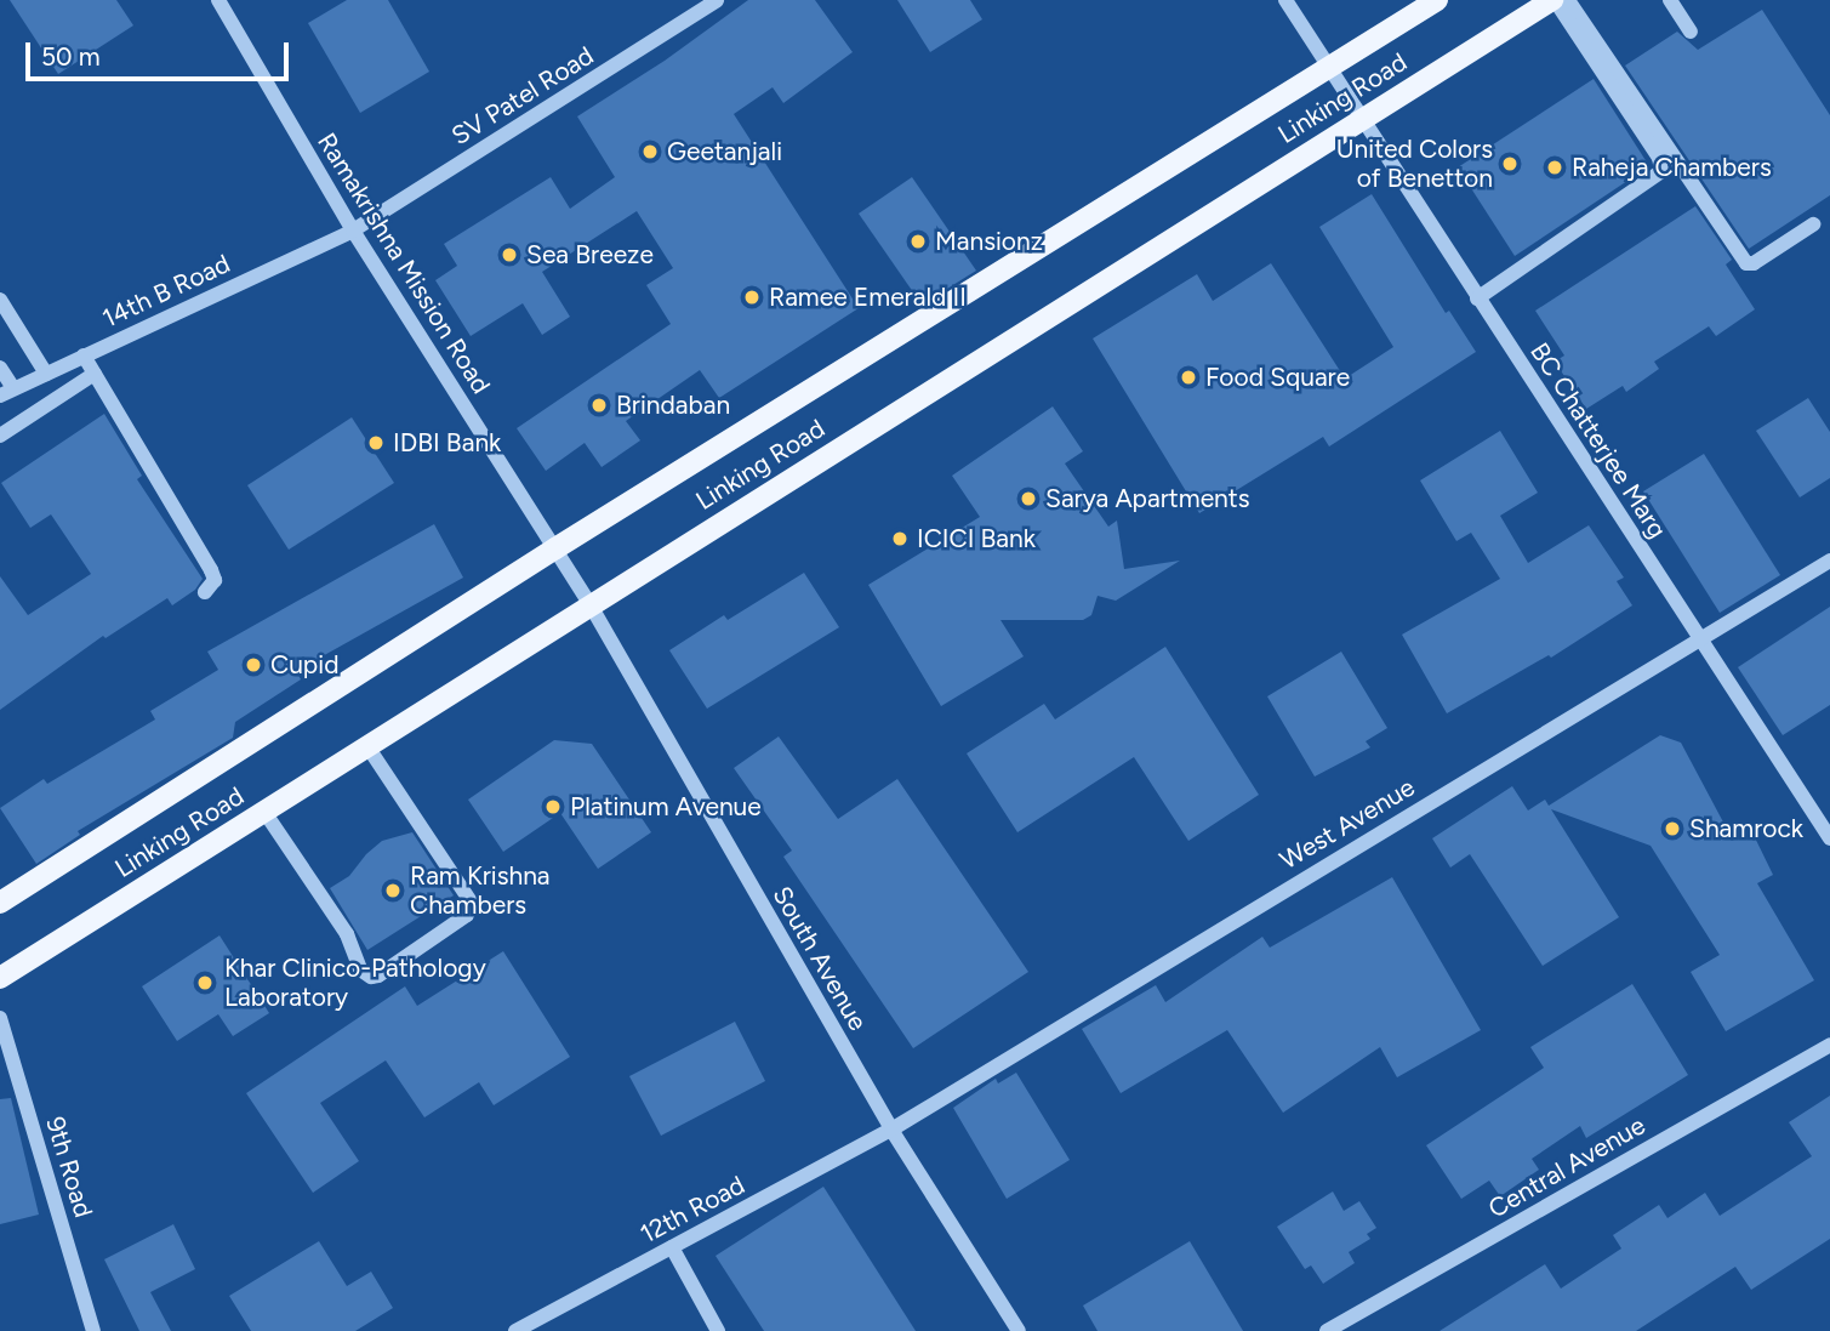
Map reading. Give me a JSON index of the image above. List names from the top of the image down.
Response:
{
  "streets": {
    "main road": ["Linking Road"],
    "street": [
      "SV Patel Road",
      "Ramakrishna Mission Road",
      "14th B Road",
      "BC Chatterjee Marg",
      "West Avenue",
      "South Avenue",
      "9th Road",
      "Central Avenue",
      "12th Road"
    ]
  },
  "crossings": [
    ["SV Patel Road", "Ramakrishna Mission Road"],
    ["SV Patel Road", "14th B Road"],
    ["Linking Road", "Ramakrishna Mission Road"],
    ["Linking Road", "BC Chatterjee Marg"],
    ["Linking Road", "South Avenue"],
    ["Ramakrishna Mission Road", "14th B Road"],
    ["Ramakrishna Mission Road", "South Avenue"],
    ["BC Chatterjee Marg", "West Avenue"],
    ["West Avenue", "South Avenue"],
    ["West Avenue", "12th Road"],
    ["South Avenue", "12th Road"]
  ],
  "places": [
    "Geetanjali",
    "United Colors of Benetton",
    "Raheja Chambers",
    "Mansionz",
    "Sea Breeze",
    "Ramee Emerald II",
    "Food Square",
    "Brindaban",
    "IDBI Bank",
    "Sarya Apartments",
    "ICICI Bank",
    "Cupid",
    "Platinum Avenue",
    "Shamrock",
    "Ram Krishna Chambers",
    "Khar Clinico-Pathology Laboratory"
  ],
  "scale_bar": "50 m"
}
